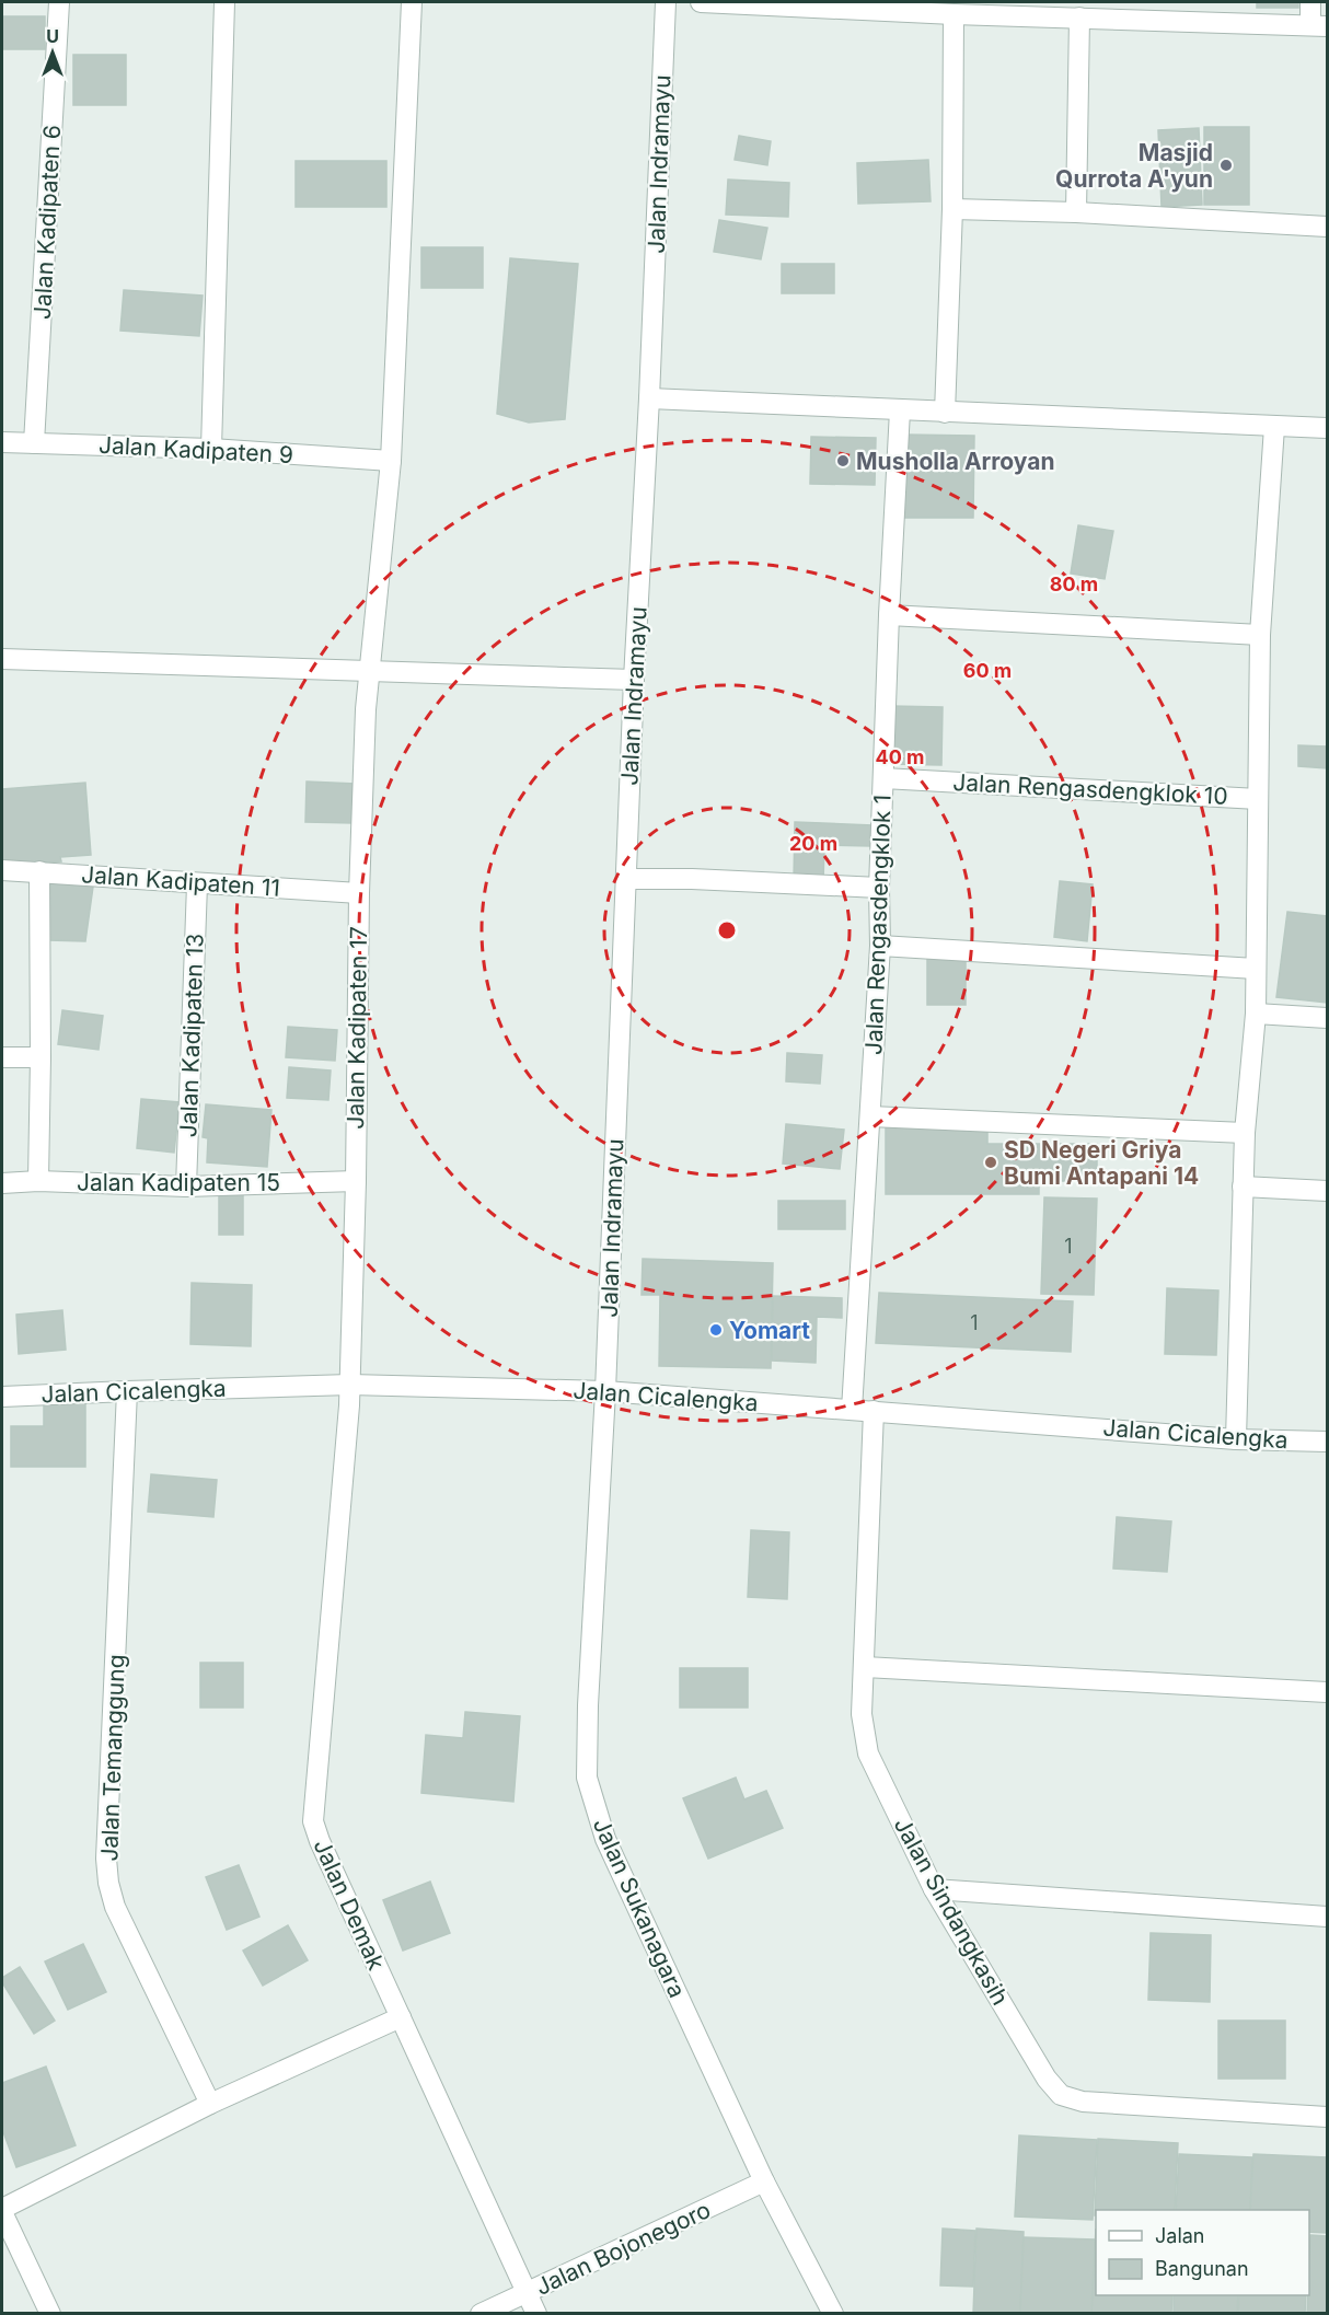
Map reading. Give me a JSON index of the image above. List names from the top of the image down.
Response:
{
  "streets": {
    "street": [
      "Jalan Indramayu",
      "Jalan Kadipaten 6",
      "Jalan Kadipaten 9",
      "Jalan Rengasdengklok 10",
      "Jalan Kadipaten 11",
      "Jalan Rengasdengklok 1",
      "Jalan Kadipaten 17",
      "Jalan Kadipaten 13",
      "Jalan Kadipaten 15",
      "Jalan Cicalengka",
      "Jalan Temanggung",
      "Jalan Demak",
      "Jalan Sukanagara",
      "Jalan Sindangkasih",
      "Jalan Bojonegoro"
    ]
  },
  "crossings": [
    ["Jalan Indramayu", "Jalan Cicalengka"],
    ["Jalan Indramayu", "Jalan Sukanagara"],
    ["Jalan Kadipaten 6", "Jalan Kadipaten 9"],
    ["Jalan Kadipaten 9", "Jalan Kadipaten 17"],
    ["Jalan Rengasdengklok 10", "Jalan Rengasdengklok 1"],
    ["Jalan Kadipaten 11", "Jalan Kadipaten 17"],
    ["Jalan Kadipaten 11", "Jalan Kadipaten 13"],
    ["Jalan Rengasdengklok 1", "Jalan Cicalengka"],
    ["Jalan Kadipaten 17", "Jalan Kadipaten 15"],
    ["Jalan Kadipaten 17", "Jalan Cicalengka"],
    ["Jalan Kadipaten 17", "Jalan Demak"],
    ["Jalan Kadipaten 13", "Jalan Kadipaten 15"],
    ["Jalan Cicalengka", "Jalan Temanggung"],
    ["Jalan Cicalengka", "Jalan Demak"],
    ["Jalan Cicalengka", "Jalan Sukanagara"],
    ["Jalan Cicalengka", "Jalan Sindangkasih"],
    ["Jalan Demak", "Jalan Bojonegoro"],
    ["Jalan Sukanagara", "Jalan Bojonegoro"]
  ],
  "places": [
    "Masjid Qurrota A'yun",
    "Musholla Arroyan",
    "SD Negeri Griya Bumi Antapani 14",
    "Yomart"
  ],
  "house_numbers": ["1", "1"],
  "legend": ["Jalan", "Bangunan"],
  "north": "top",
  "rings": [
    "80 m",
    "60 m",
    "40 m",
    "20 m"
  ]
}
